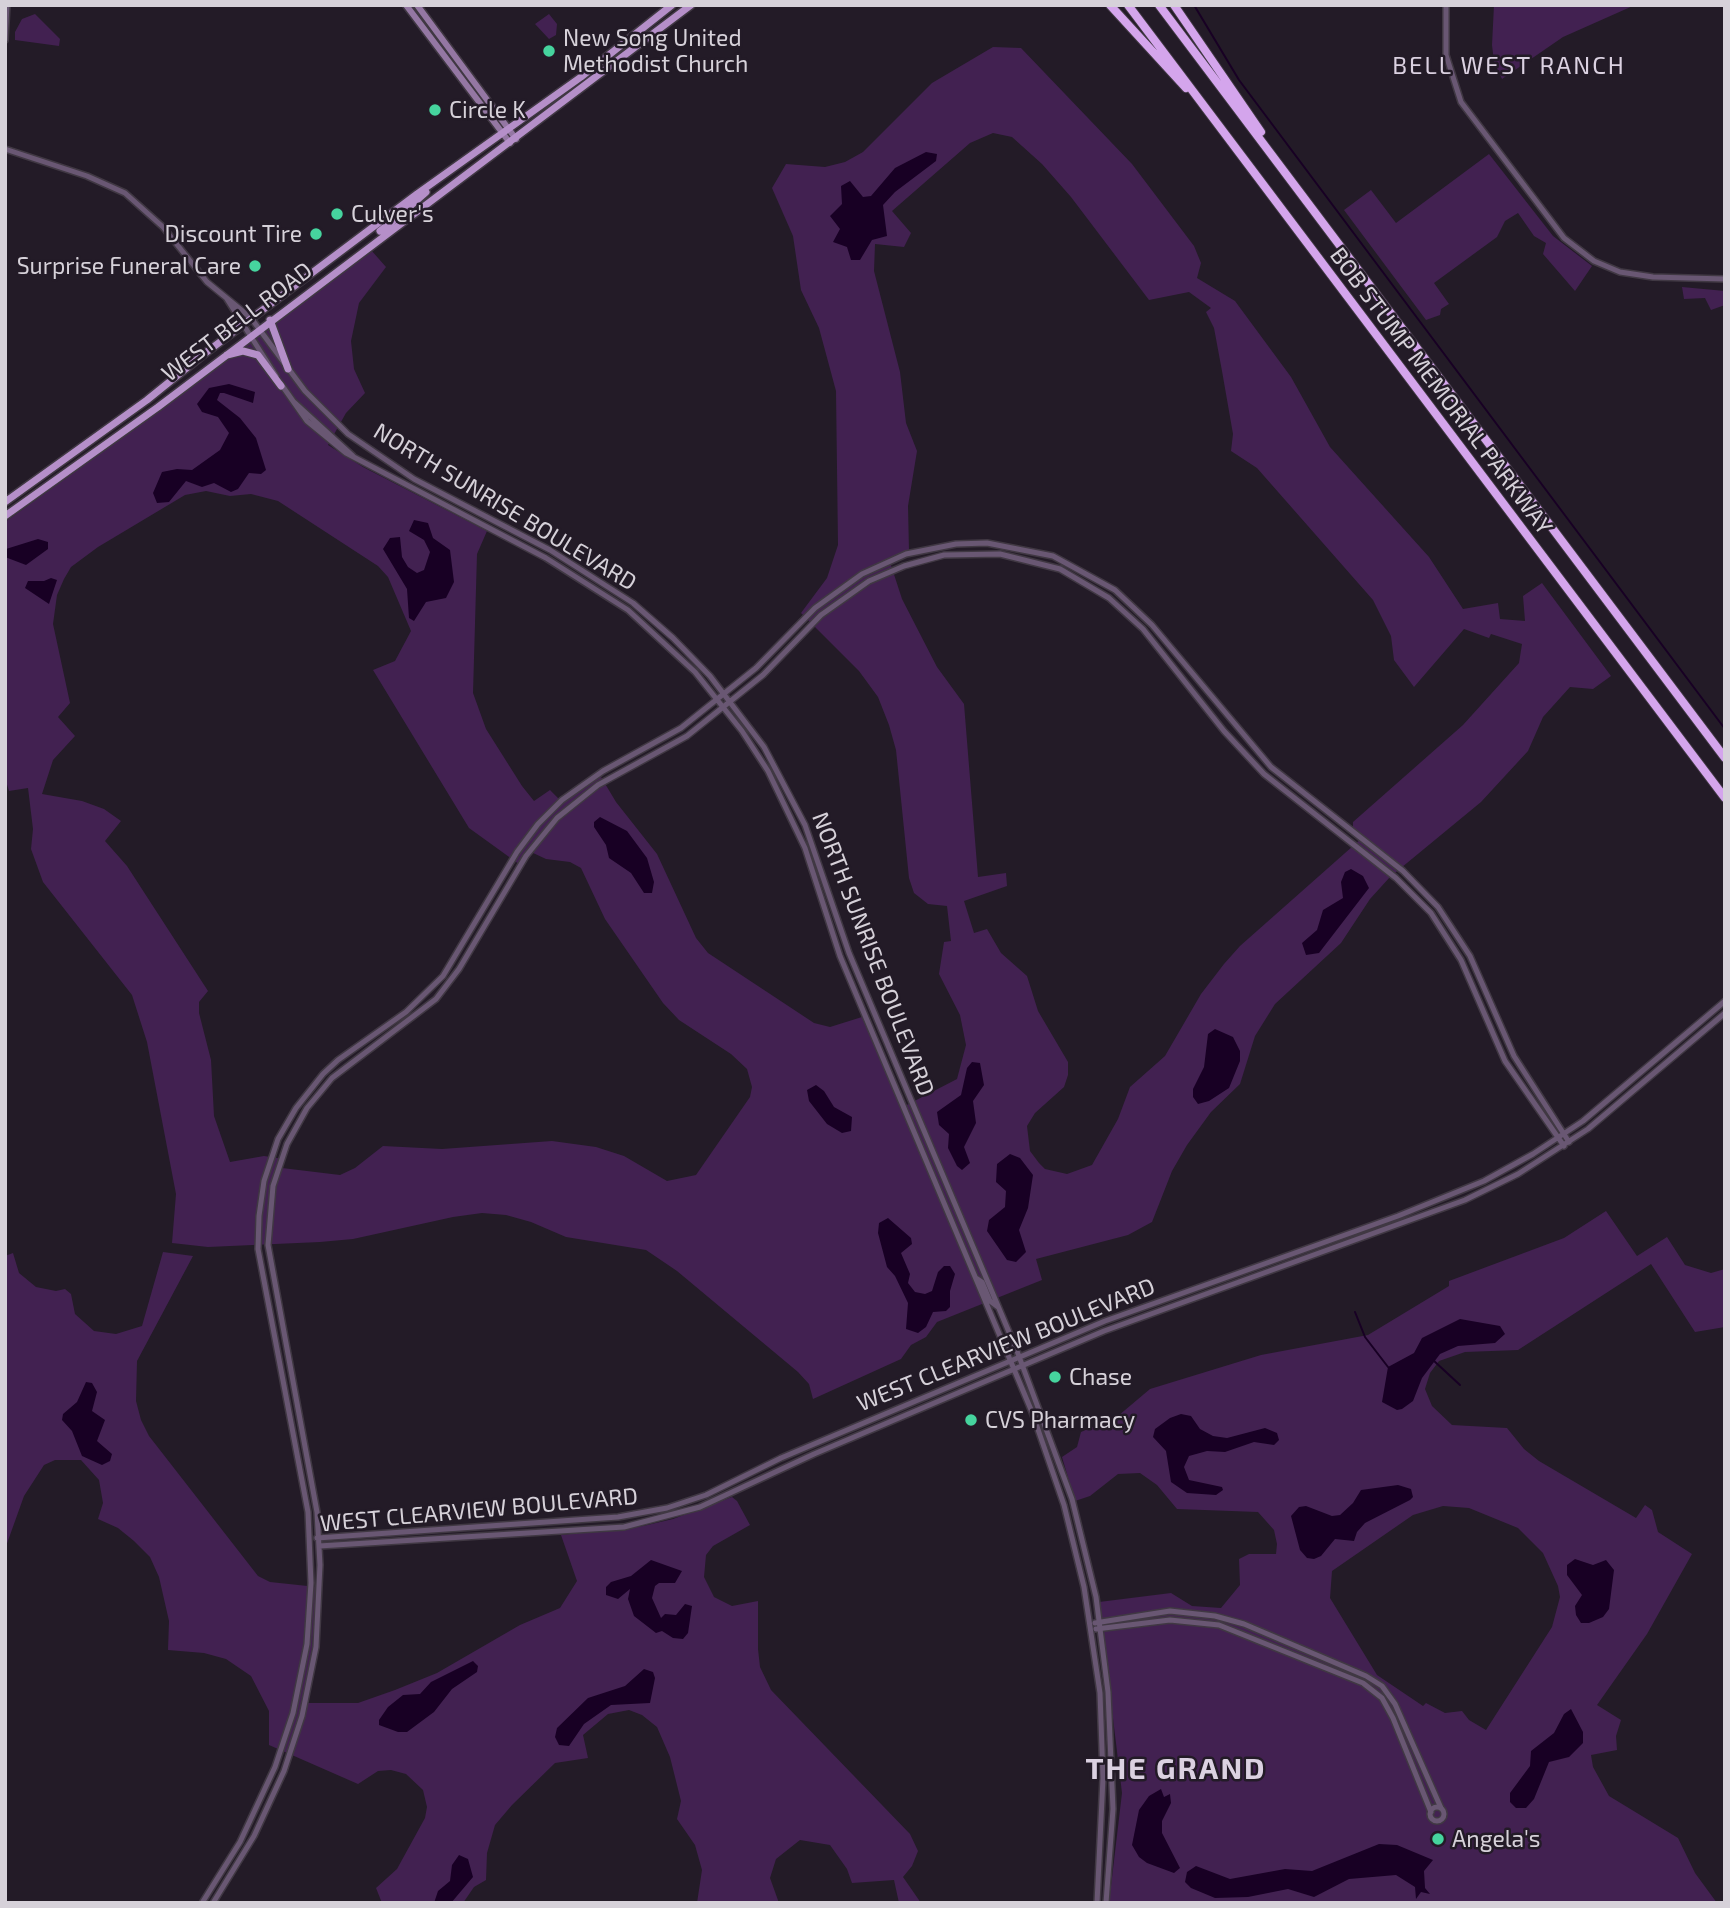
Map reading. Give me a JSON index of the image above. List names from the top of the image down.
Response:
{
  "streets": {
    "highway": ["BOB STUMP MEMORIAL PARKWAY"],
    "main road": ["WEST BELL ROAD"],
    "street": ["NORTH SUNRISE BOULEVARD", "WEST CLEARVIEW BOULEVARD"]
  },
  "crossings": [
    ["WEST BELL ROAD", "NORTH SUNRISE BOULEVARD"],
    ["NORTH SUNRISE BOULEVARD", "WEST CLEARVIEW BOULEVARD"]
  ],
  "districts": ["BELL WEST RANCH", "THE GRAND"],
  "places": [
    "New Song United Methodist Church",
    "Circle K",
    "Culver's",
    "Discount Tire",
    "Surprise Funeral Care",
    "Chase",
    "CVS Pharmacy",
    "Angela's"
  ]
}
